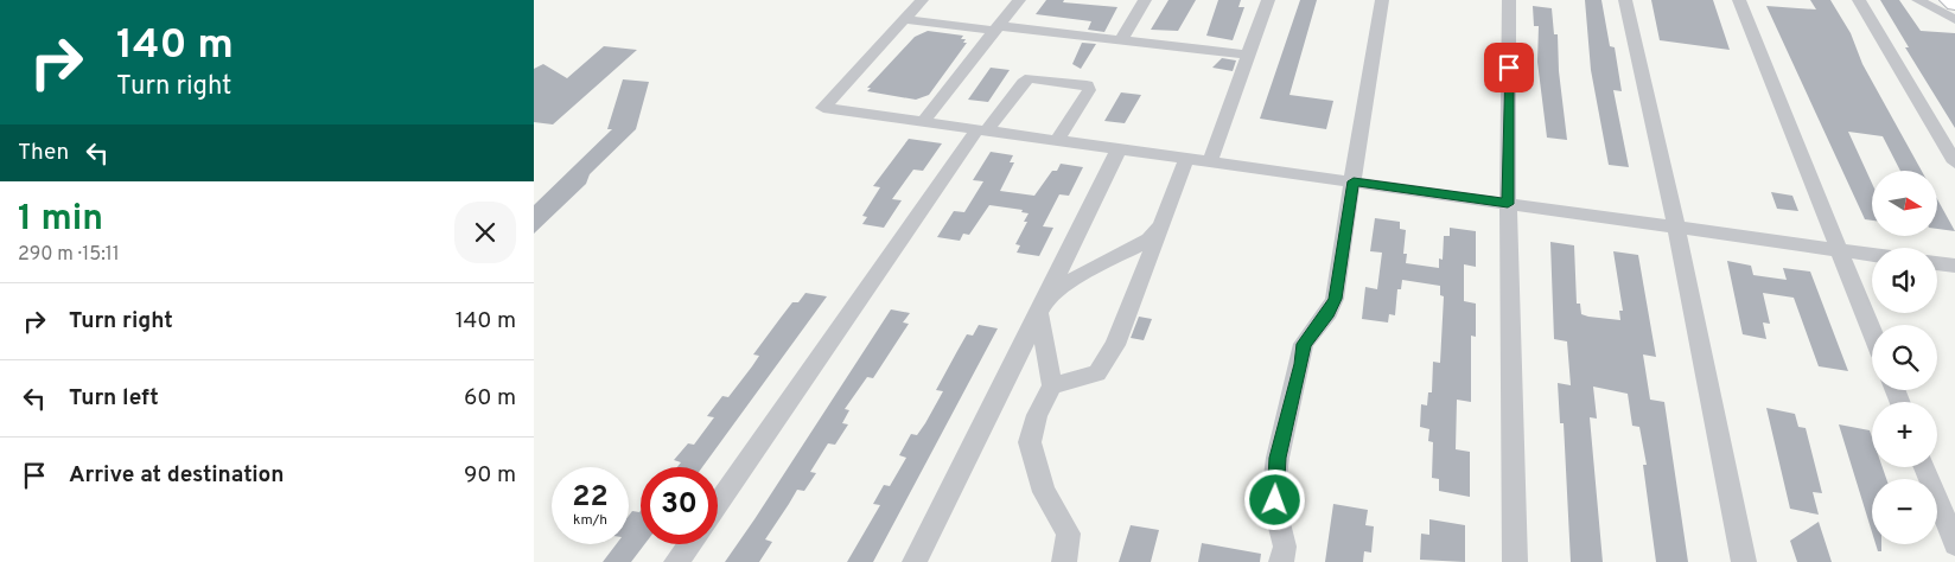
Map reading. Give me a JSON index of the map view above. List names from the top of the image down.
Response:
{
  "north": "right",
  "page": {
    "turn": ["140 m", "Turn right"],
    "then": "Then",
    "map_buttons": ["+", "−"],
    "heading": ["1 min", "290 m · 15:11"],
    "list": [
      {
        "name": "Turn right",
        "value": "140 m"
      },
      {
        "name": "Turn left",
        "value": "60 m"
      },
      {
        "name": "Arrive at destination",
        "value": "90 m"
      }
    ],
    "speed": "22 km/h",
    "limit": "30"
  }
}
